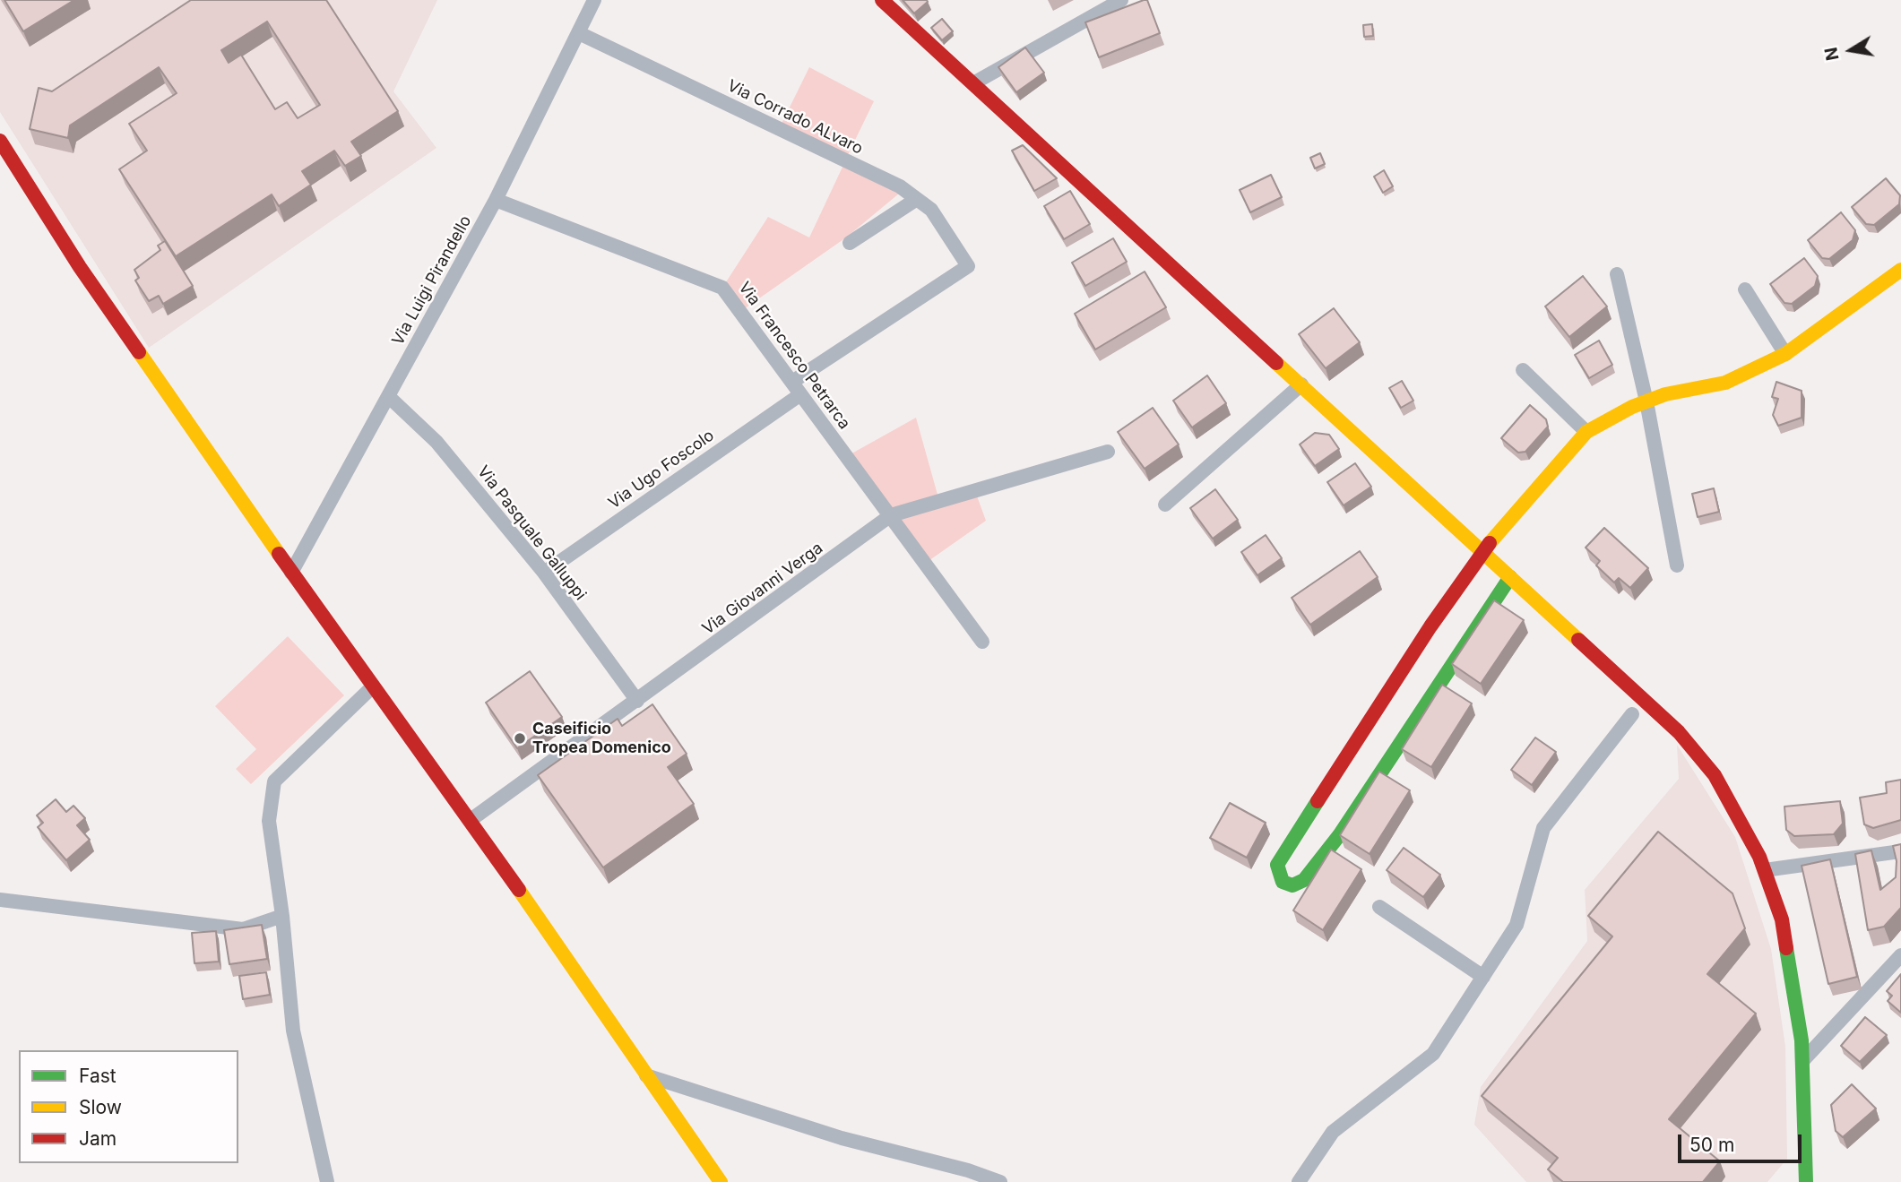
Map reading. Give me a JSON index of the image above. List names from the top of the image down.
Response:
{
  "streets": {
    "street": [
      "Via Corrado ALvaro",
      "Via Luigi Pirandello",
      "Via Francesco Petrarca",
      "Via Ugo Foscolo",
      "Via Pasquale Galluppi",
      "Via Giovanni Verga"
    ]
  },
  "crossings": [
    ["Via Corrado ALvaro", "Via Luigi Pirandello"],
    ["Via Corrado ALvaro", "Via Ugo Foscolo"],
    ["Via Luigi Pirandello", "Via Francesco Petrarca"],
    ["Via Luigi Pirandello", "Via Pasquale Galluppi"],
    ["Via Francesco Petrarca", "Via Ugo Foscolo"],
    ["Via Francesco Petrarca", "Via Giovanni Verga"],
    ["Via Ugo Foscolo", "Via Pasquale Galluppi"],
    ["Via Pasquale Galluppi", "Via Giovanni Verga"]
  ],
  "places": ["Caseificio Tropea Domenico"],
  "legend": ["Fast", "Slow", "Jam"],
  "scale_bar": "50 m",
  "north": "left"
}
